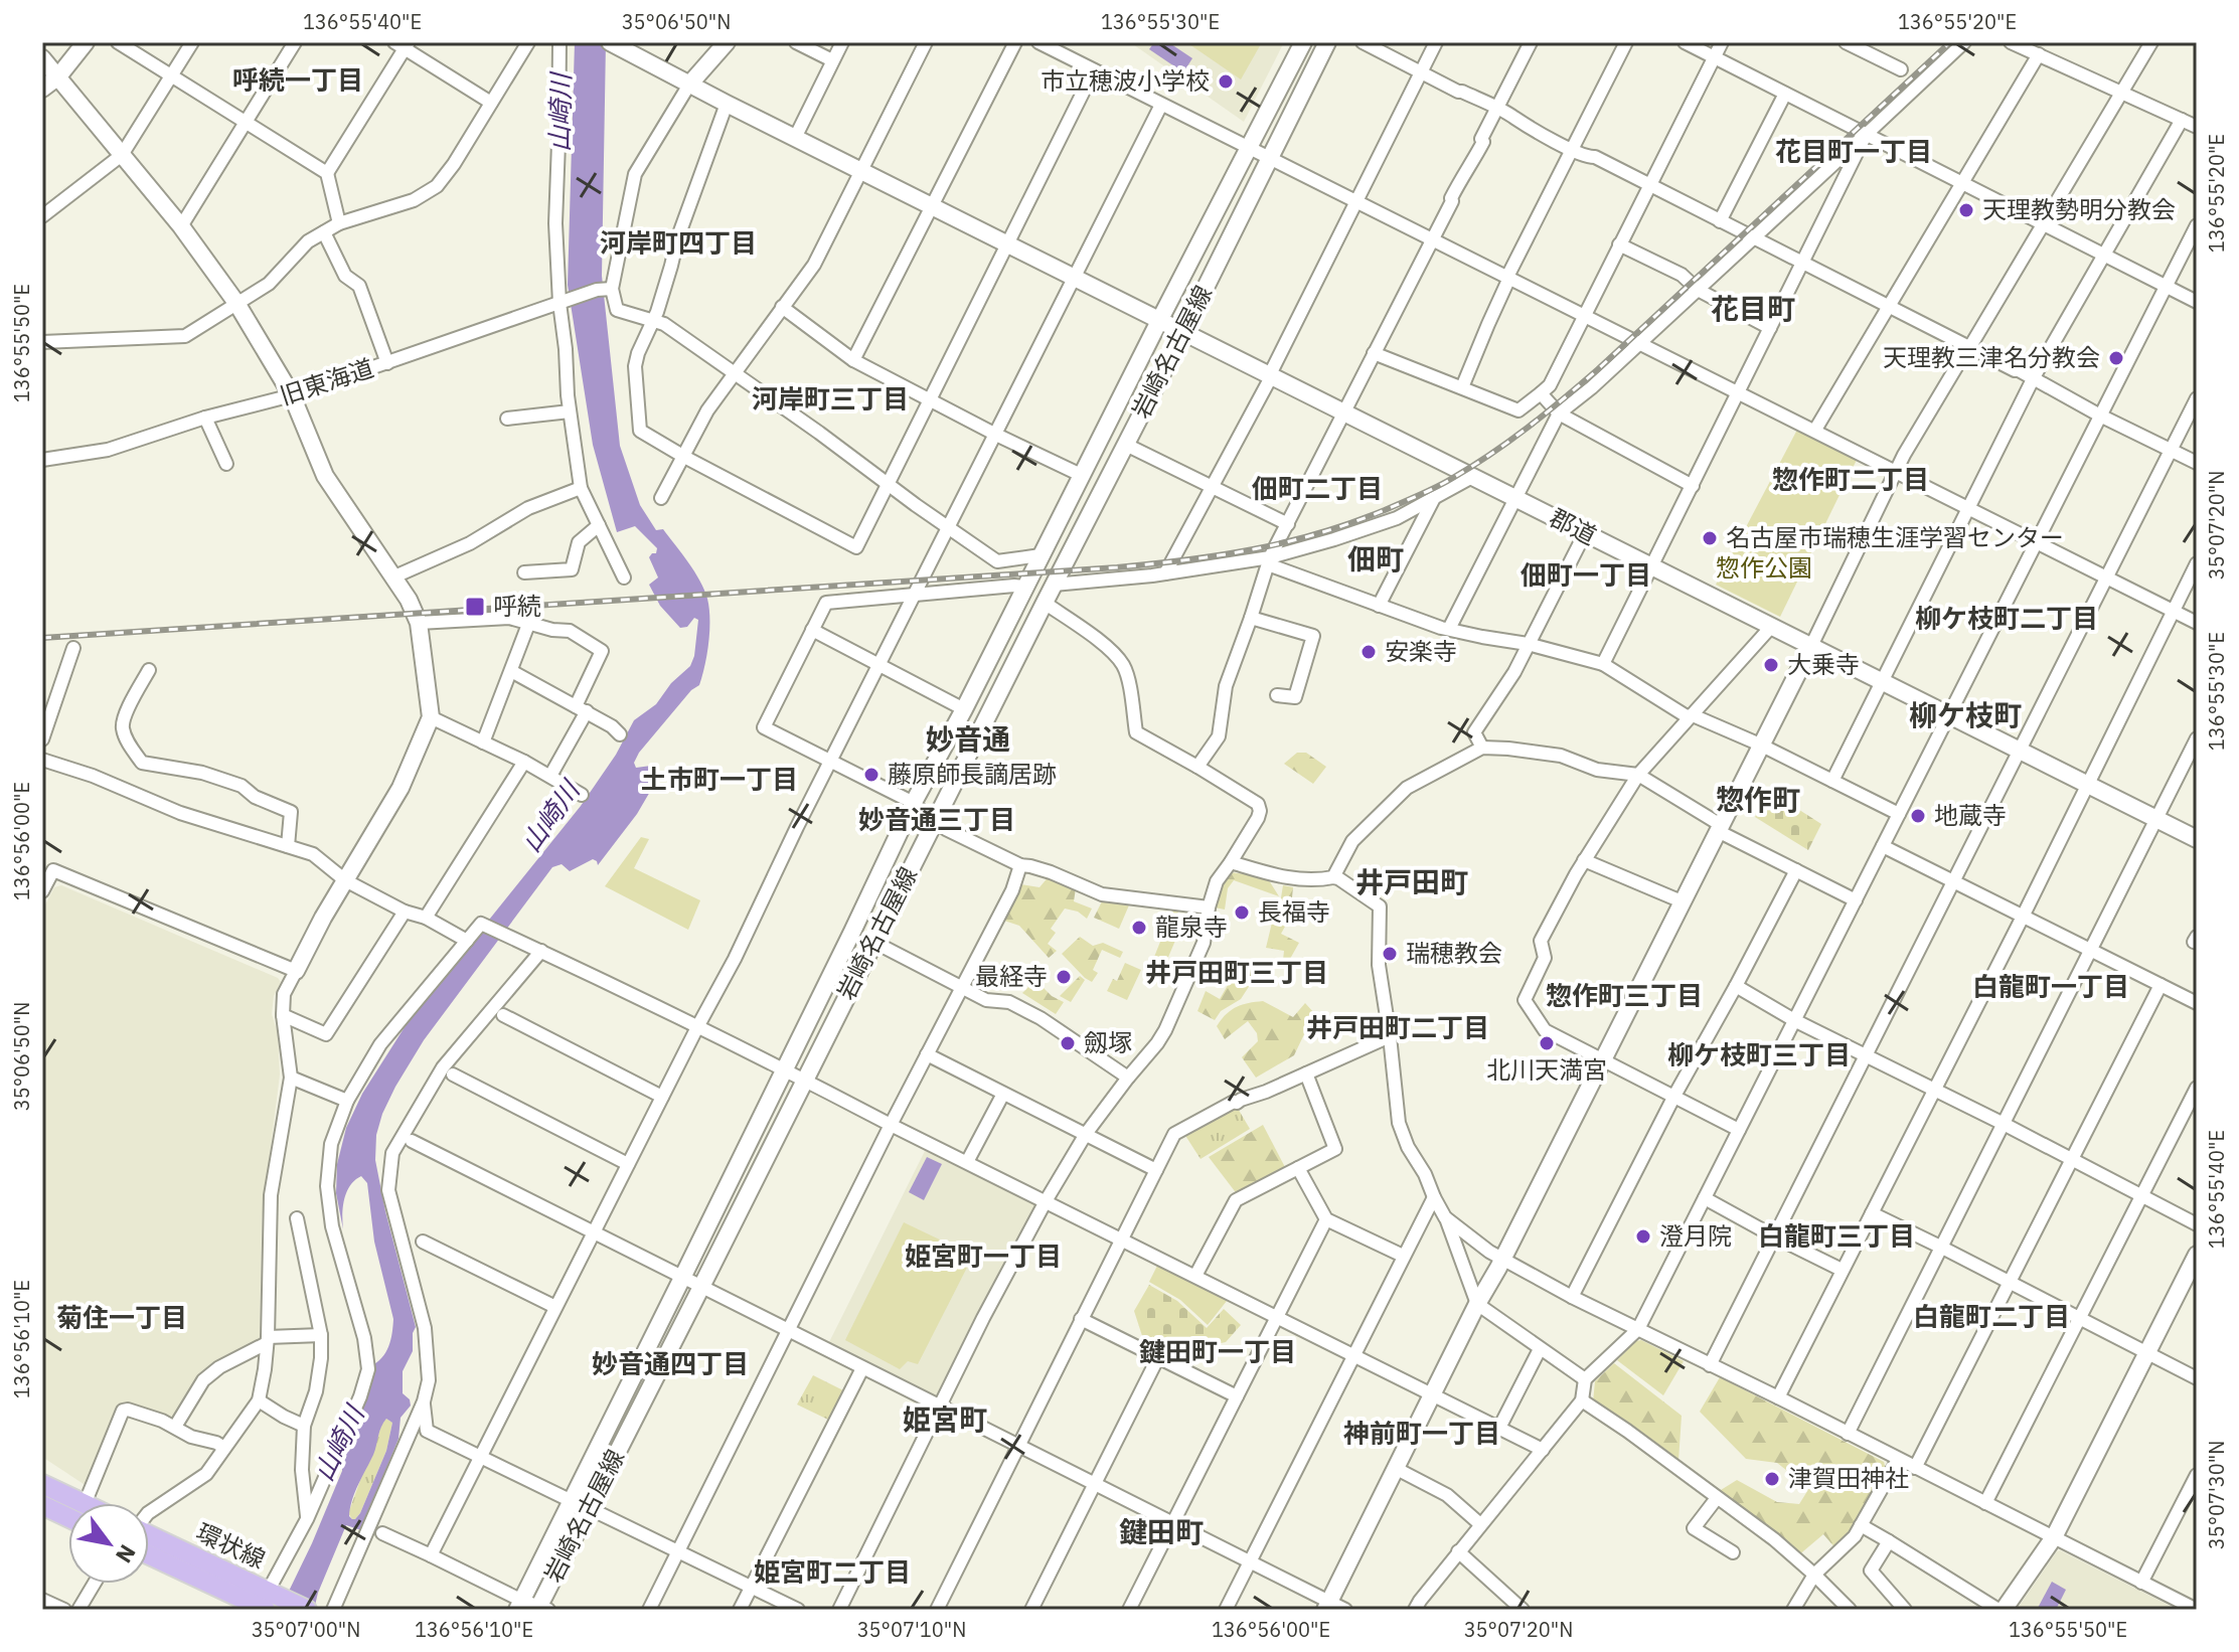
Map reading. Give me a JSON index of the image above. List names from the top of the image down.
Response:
{
  "streets": {
    "main road": ["環状線"],
    "street": ["岩崎名古屋線", "旧東海道", "郡道"]
  },
  "districts": [
    "呼続一丁目",
    "花目町一丁目",
    "河岸町四丁目",
    "花目町",
    "河岸町三丁目",
    "惣作町二丁目",
    "佃町二丁目",
    "佃町",
    "佃町一丁目",
    "柳ケ枝町二丁目",
    "柳ケ枝町",
    "妙音通",
    "土市町一丁目",
    "惣作町",
    "妙音通三丁目",
    "井戸田町",
    "井戸田町三丁目",
    "白龍町一丁目",
    "惣作町三丁目",
    "井戸田町二丁目",
    "柳ケ枝町三丁目",
    "白龍町三丁目",
    "姫宮町一丁目",
    "白龍町二丁目",
    "菊住一丁目",
    "鍵田町一丁目",
    "妙音通四丁目",
    "姫宮町",
    "神前町一丁目",
    "鍵田町",
    "姫宮町二丁目"
  ],
  "water": ["山崎川"],
  "parks": ["惣作公園"],
  "places": {
    "other": [
      "市立穂波小学校",
      "天理教勢明分教会",
      "天理教三津名分教会",
      "名古屋市瑞穂生涯学習センター",
      "安楽寺",
      "大乗寺",
      "藤原師長謫居跡",
      "地蔵寺",
      "長福寺",
      "龍泉寺",
      "瑞穂教会",
      "最経寺",
      "劔塚",
      "北川天満宮",
      "澄月院",
      "津賀田神社"
    ],
    "transit": ["呼続"]
  },
  "north": "bottom right",
  "coordinates": [
    "136°55'40\"E",
    "35°06'50\"N",
    "136°55'30\"E",
    "136°55'20\"E",
    "136°55'50\"E",
    "35°07'20\"N",
    "136°56'00\"E",
    "136°56'10\"E",
    "35°07'30\"N",
    "35°07'00\"N",
    "35°07'10\"N"
  ]
}
